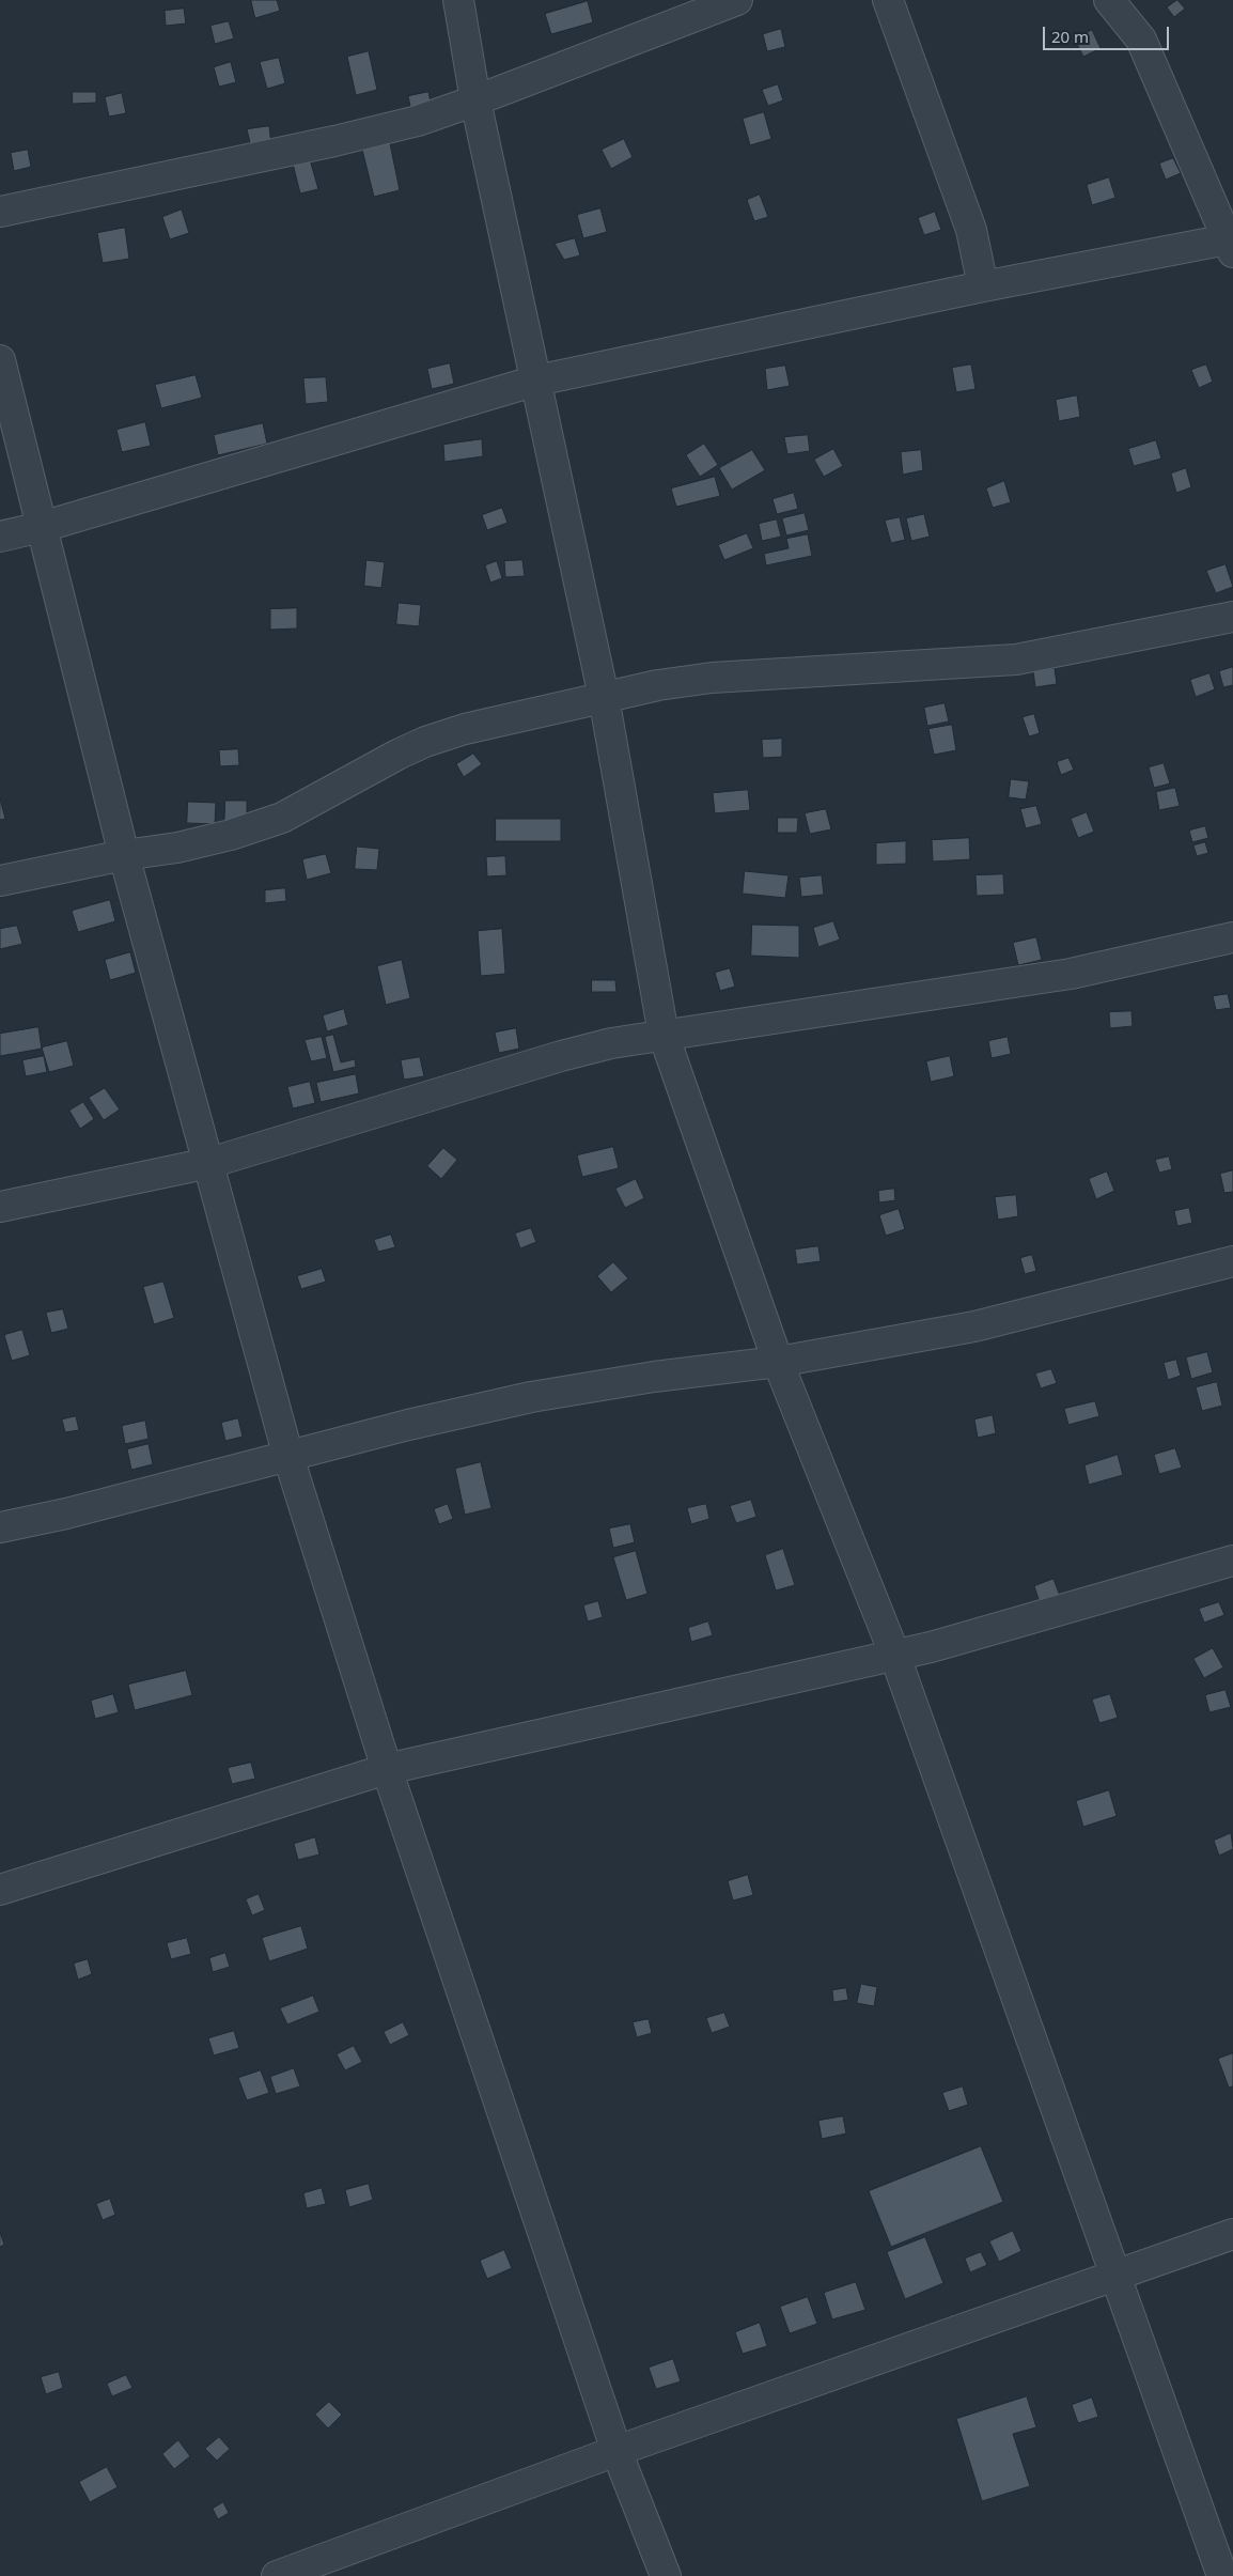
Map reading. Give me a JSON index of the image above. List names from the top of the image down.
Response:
{
  "scale_bar": "20 m"
}
